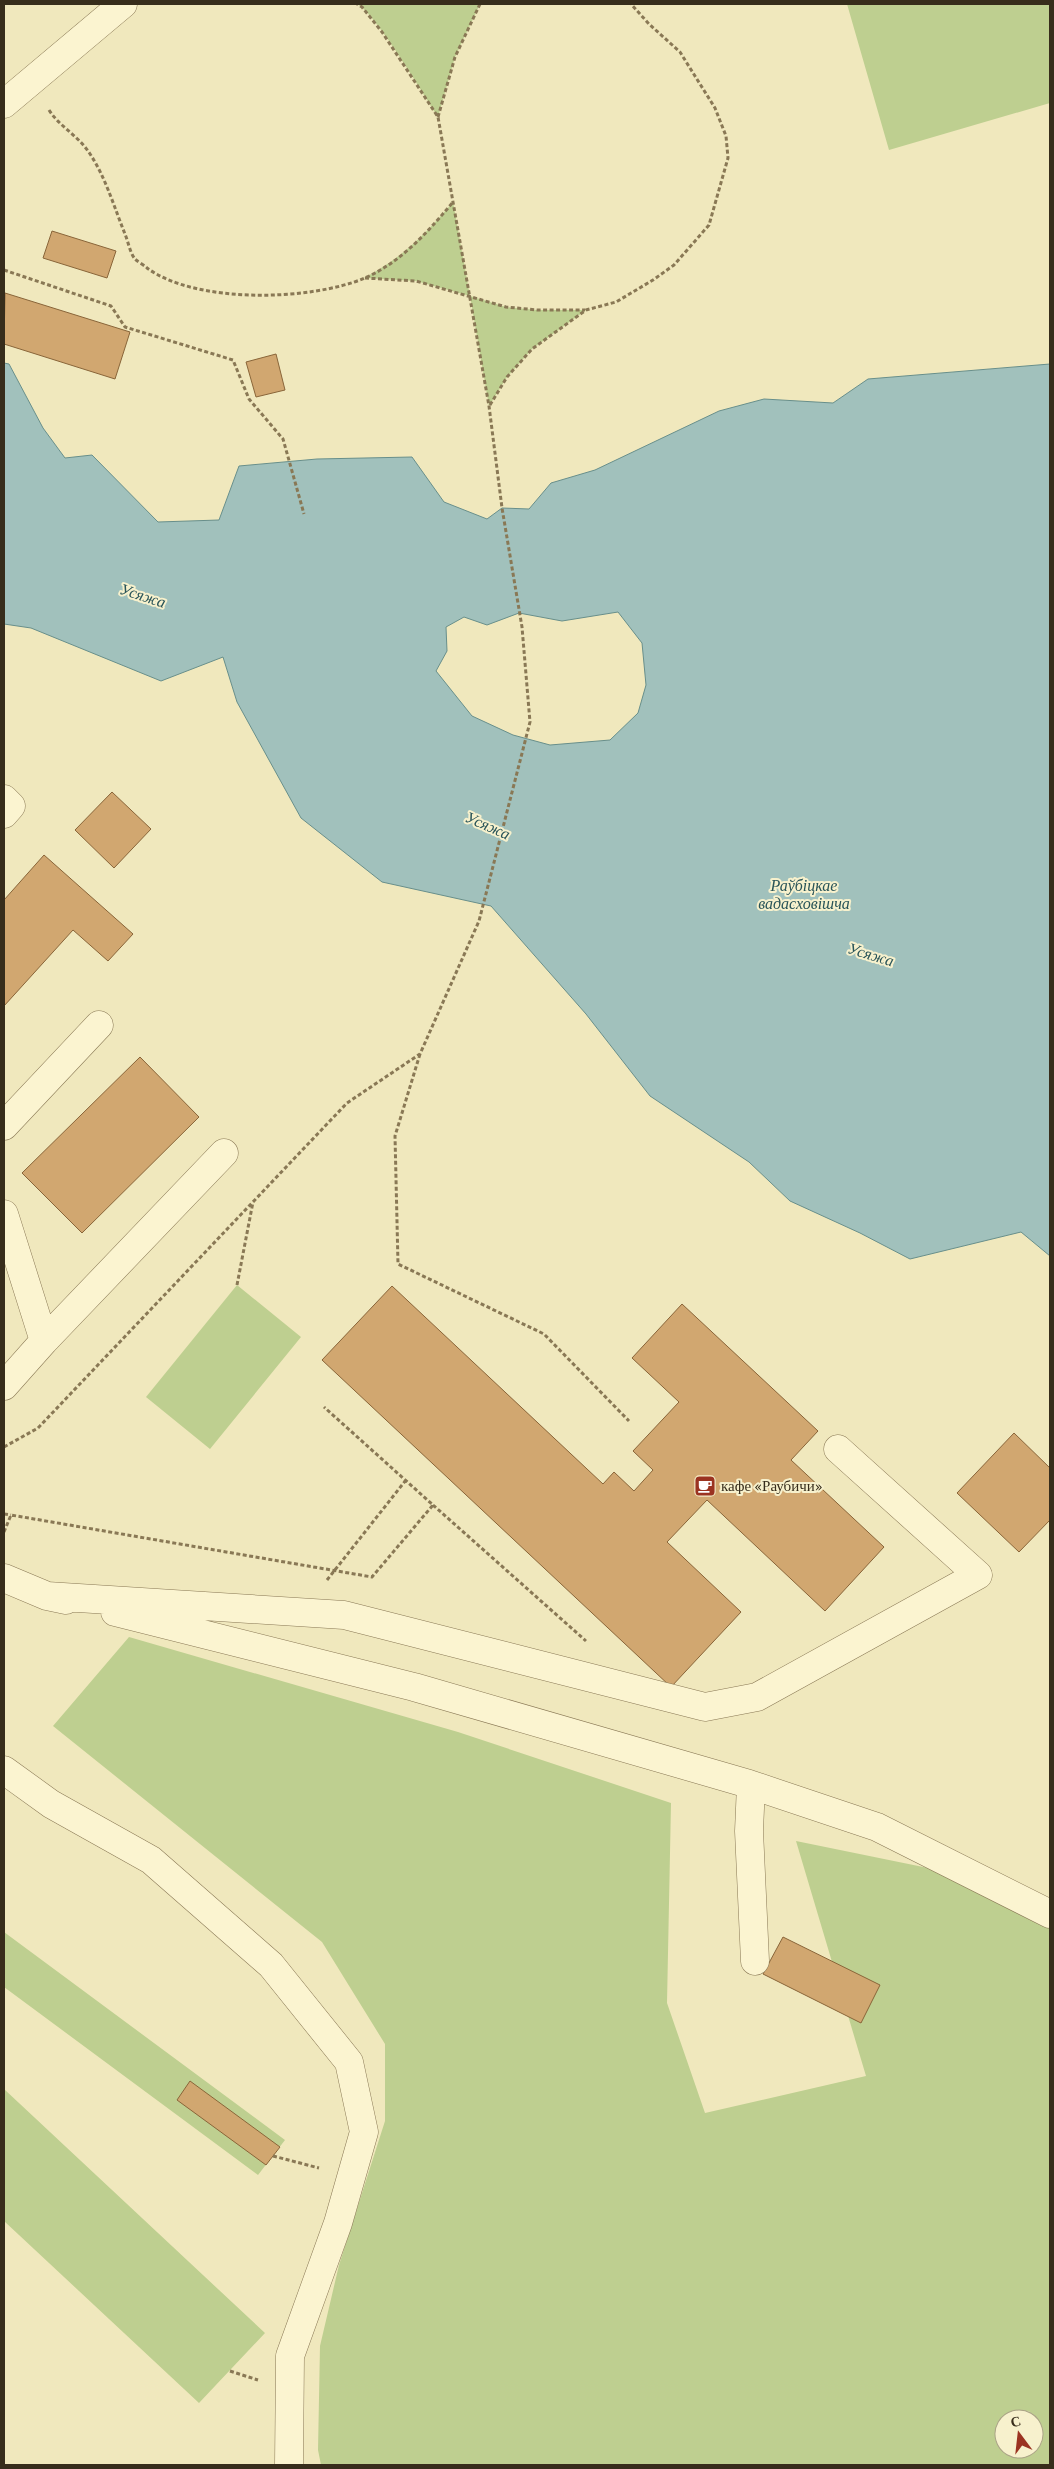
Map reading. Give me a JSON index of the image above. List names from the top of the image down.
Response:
{
  "water": ["Усяжа", "Раўбіцкае вадасховішча"],
  "places": {
    "cafe": ["кафе «Раубичи»"]
  },
  "north": "top"
}
